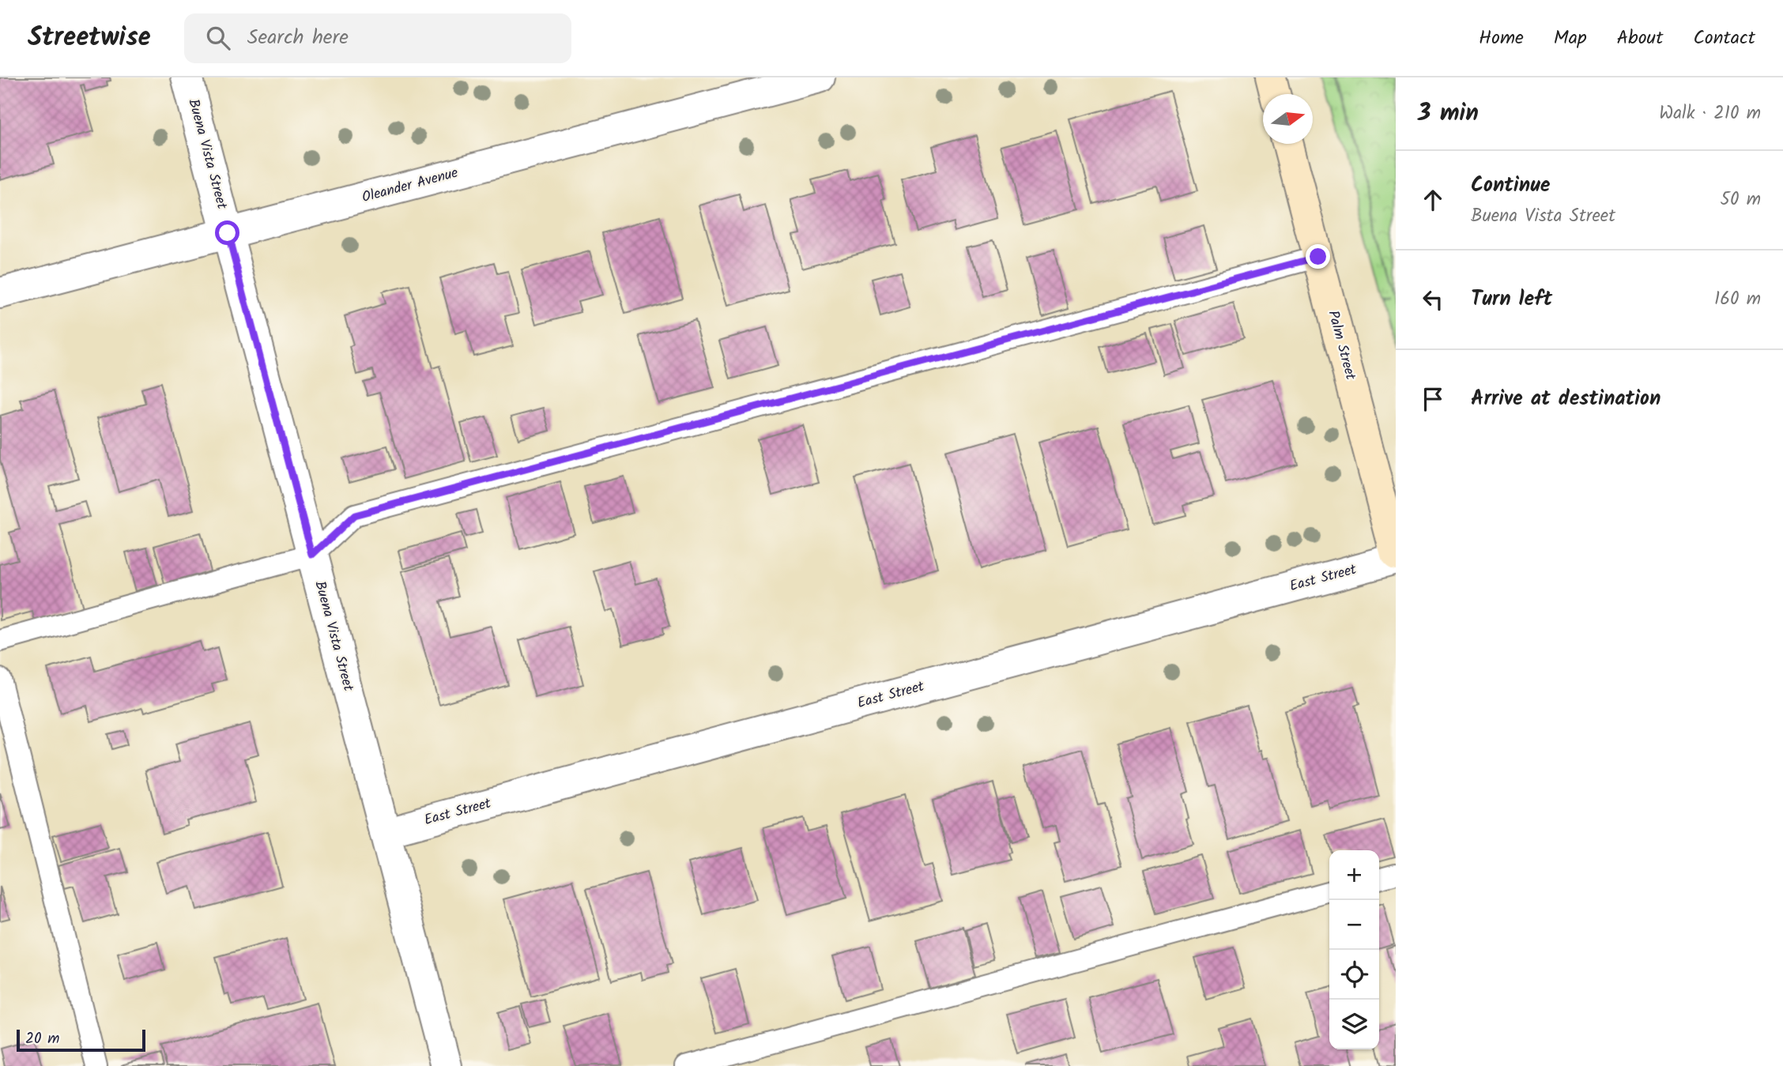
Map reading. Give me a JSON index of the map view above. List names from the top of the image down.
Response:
{
  "streets": {
    "street": [
      "Buena Vista Street",
      "Oleander Avenue",
      "Palm Street",
      "East Street"
    ]
  },
  "crossings": [
    ["Buena Vista Street", "Oleander Avenue"],
    ["Buena Vista Street", "East Street"],
    ["Palm Street", "East Street"]
  ],
  "scale_bar": "20 m",
  "north": "right",
  "page": {
    "header": "Streetwise",
    "search": "Search here",
    "nav": [
      "Home",
      "Map",
      "About",
      "Contact"
    ],
    "heading": ["3 min", "Walk · 210 m"],
    "list": [
      ["Continue", "Buena Vista Street", "50 m"],
      ["Turn left", "160 m"],
      "Arrive at destination"
    ],
    "map_buttons": ["+", "−"],
    "scale": "20 m"
  }
}
